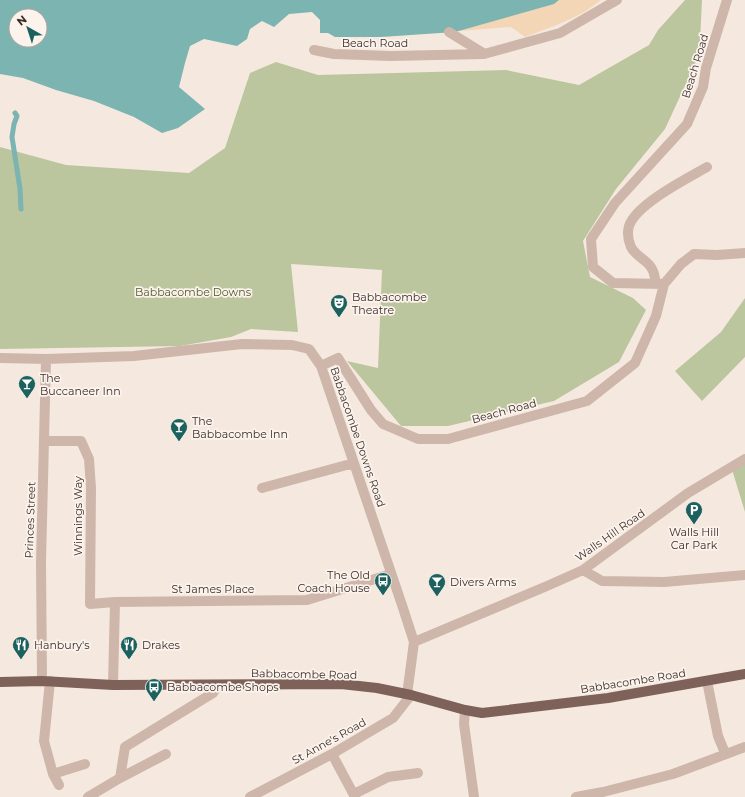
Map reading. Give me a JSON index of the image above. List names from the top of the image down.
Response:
{
  "streets": {
    "main road": ["Babbacombe Road"],
    "street": [
      "Beach Road",
      "Babbacombe Downs Road",
      "Winnings Way",
      "Princes Street",
      "Walls Hill Road",
      "St James Place",
      "St Anne's Road"
    ]
  },
  "crossings": [
    ["Beach Road", "Babbacombe Downs Road"],
    ["Babbacombe Downs Road", "Princes Street"],
    ["Babbacombe Downs Road", "Walls Hill Road"],
    ["Babbacombe Downs Road", "St James Place"],
    ["Babbacombe Downs Road", "Babbacombe Road"],
    ["Babbacombe Downs Road", "St Anne's Road"],
    ["Winnings Way", "Princes Street"],
    ["Winnings Way", "St James Place"],
    ["Princes Street", "Babbacombe Road"],
    ["Babbacombe Road", "St Anne's Road"]
  ],
  "parks": ["Babbacombe Downs"],
  "places": {
    "theatre": ["Babbacombe Theatre"],
    "bar": ["The Buccaneer Inn", "The Babbacombe Inn", "Divers Arms"],
    "parking": ["Walls Hill Car Park"],
    "bus stop": ["The Old Coach House", "Babbacombe Shops"],
    "restaurant": ["Hanbury's", "Drakes"]
  },
  "north": "top left"
}
